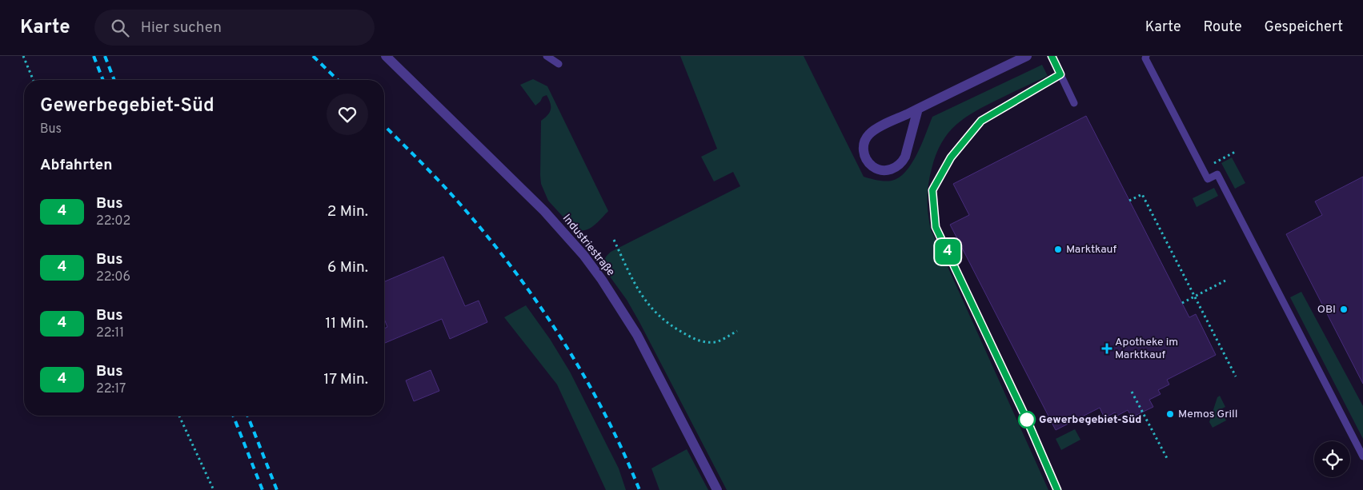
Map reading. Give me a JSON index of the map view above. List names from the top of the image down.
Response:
{
  "streets": {
    "street": ["Industriestraße"]
  },
  "places": {
    "other": [
      "Marktkauf",
      "OBI",
      "Memos Grill",
      "Gewerbegebiet-Süd"
    ],
    "health": ["Apotheke im Marktkauf"]
  },
  "lines": ["bus line 4"],
  "page": {
    "header": "Karte",
    "search": "Hier suchen",
    "nav": ["Karte", "Route", "Gespeichert"],
    "on_map": "4",
    "heading": [
      ["Gewerbegebiet-Süd", "Bus"],
      "Abfahrten"
    ],
    "list": [
      {
        "mark": "4",
        "name": "Bus",
        "note": "22:02",
        "value": "2 Min."
      },
      {
        "mark": "4",
        "name": "Bus",
        "note": "22:06",
        "value": "6 Min."
      },
      {
        "mark": "4",
        "name": "Bus",
        "note": "22:11",
        "value": "11 Min."
      },
      {
        "mark": "4",
        "name": "Bus",
        "note": "22:17",
        "value": "17 Min."
      }
    ]
  }
}
